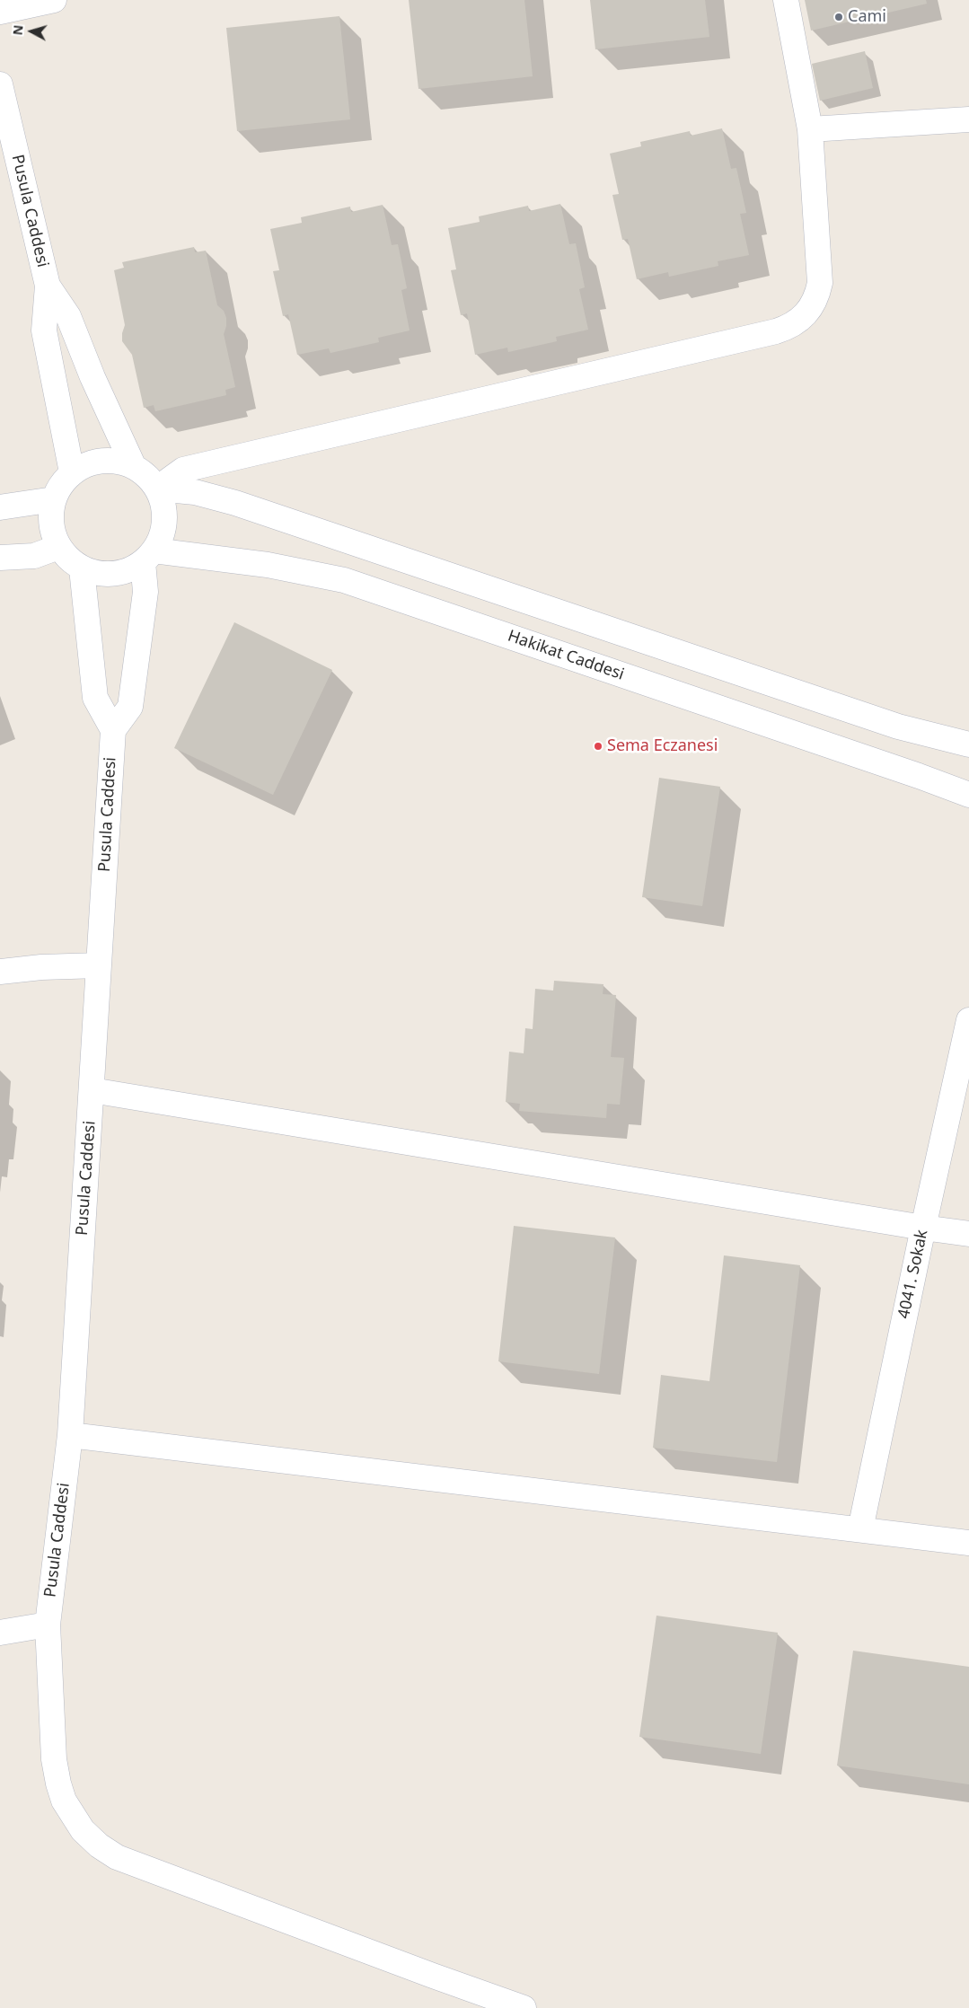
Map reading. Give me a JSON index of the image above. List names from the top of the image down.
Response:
{
  "streets": {
    "street": ["Pusula Caddesi", "Hakikat Caddesi", "4041. Sokak"]
  },
  "crossings": [
    ["Pusula Caddesi", "Hakikat Caddesi"]
  ],
  "places": ["Cami", "Sema Eczanesi"],
  "north": "left"
}
